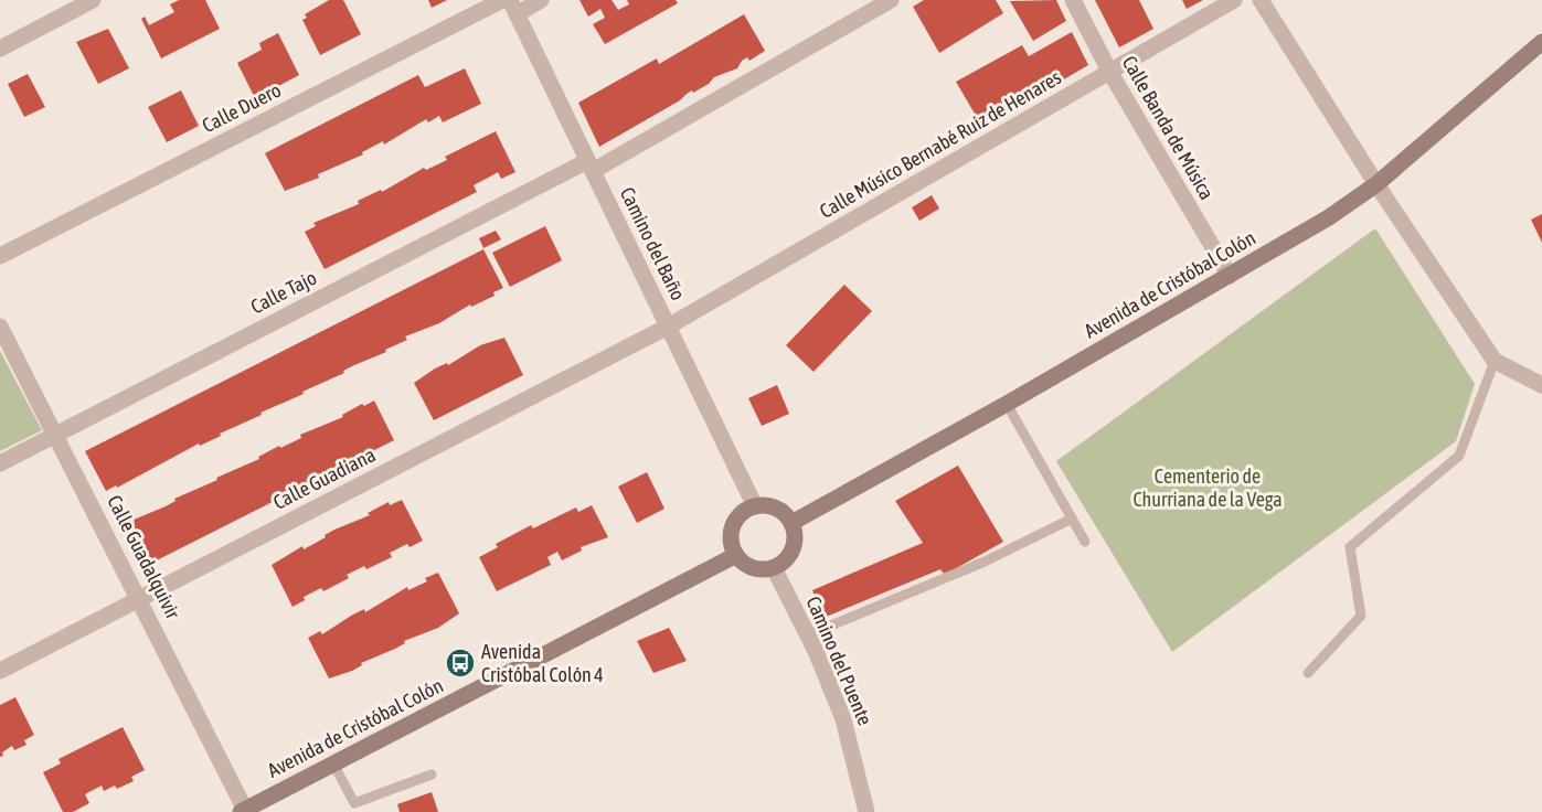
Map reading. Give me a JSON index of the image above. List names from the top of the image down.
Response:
{
  "streets": {
    "main road": ["Avenida de Cristóbal Colón"],
    "street": [
      "Calle Duero",
      "Calle Banda de Música",
      "Calle Músico Bernabé Ruiz de Henares",
      "Camino del Baño",
      "Calle Tajo",
      "Calle Guadiana",
      "Calle Guadalquivir",
      "Camino del Puente"
    ]
  },
  "crossings": [
    ["Calle Banda de Música", "Calle Músico Bernabé Ruiz de Henares"],
    ["Calle Banda de Música", "Avenida de Cristóbal Colón"],
    ["Calle Músico Bernabé Ruiz de Henares", "Camino del Baño"],
    ["Calle Músico Bernabé Ruiz de Henares", "Calle Guadiana"],
    ["Camino del Baño", "Avenida de Cristóbal Colón"],
    ["Camino del Baño", "Calle Tajo"],
    ["Camino del Baño", "Calle Guadiana"],
    ["Camino del Baño", "Camino del Puente"],
    ["Avenida de Cristóbal Colón", "Calle Guadalquivir"],
    ["Avenida de Cristóbal Colón", "Camino del Puente"],
    ["Calle Tajo", "Calle Guadalquivir"],
    ["Calle Guadiana", "Calle Guadalquivir"]
  ],
  "parks": ["Cementerio de Churriana de la Vega"],
  "places": {
    "bus stop": ["Avenida Cristóbal Colón 4"]
  }
}
